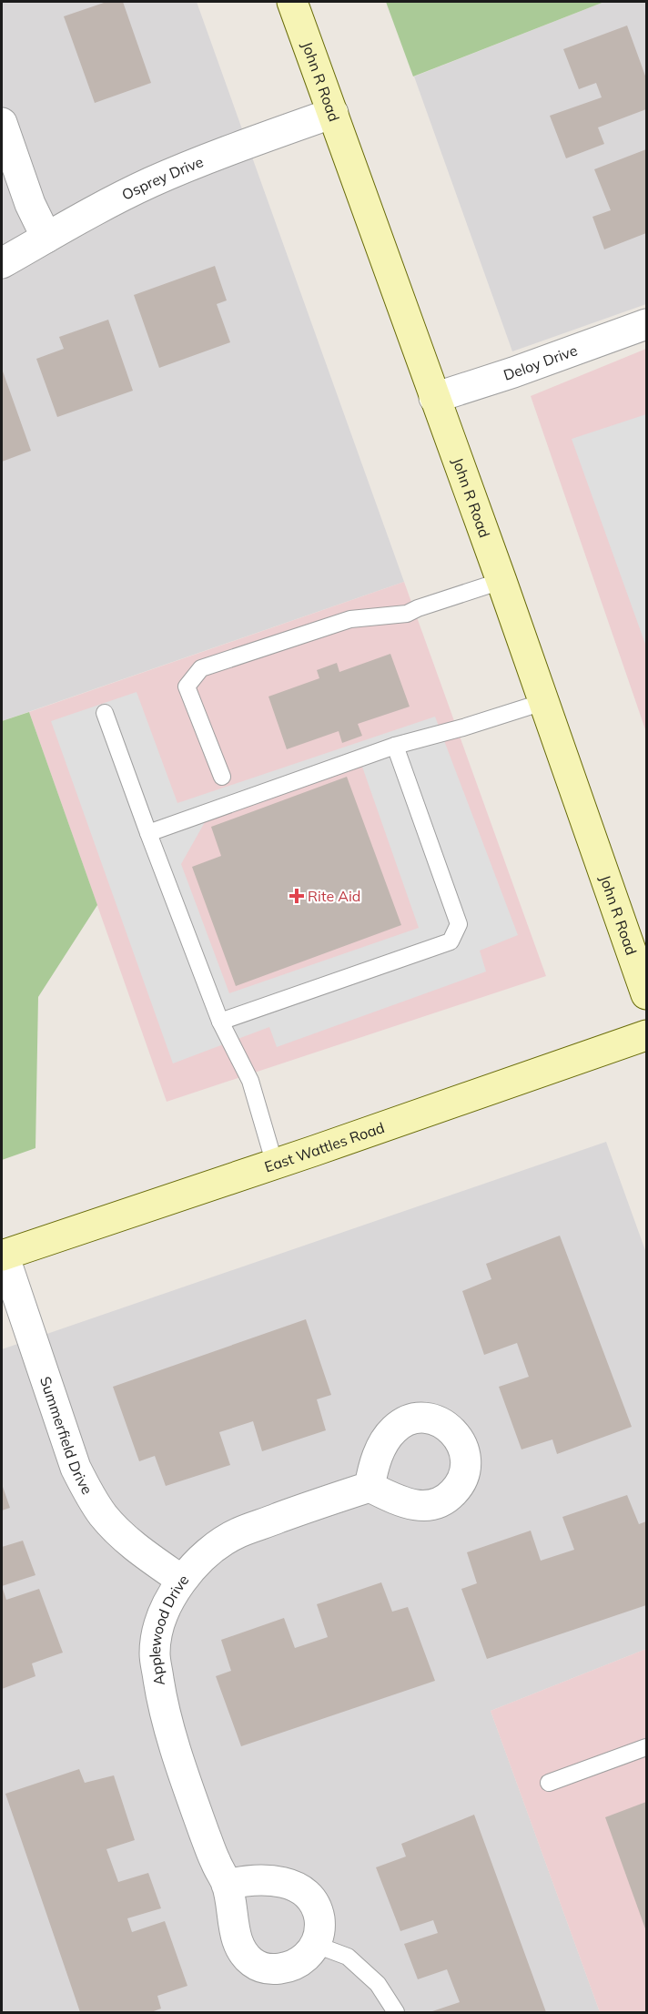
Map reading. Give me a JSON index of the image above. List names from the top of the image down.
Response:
{
  "streets": {
    "main road": ["John R Road", "East Wattles Road"],
    "street": [
      "Osprey Drive",
      "Deloy Drive",
      "Summerfield Drive",
      "Applewood Drive"
    ]
  },
  "crossings": [
    ["John R Road", "Osprey Drive"],
    ["John R Road", "Deloy Drive"],
    ["East Wattles Road", "Summerfield Drive"],
    ["Summerfield Drive", "Applewood Drive"]
  ],
  "places": {
    "health": ["Rite Aid"]
  }
}
